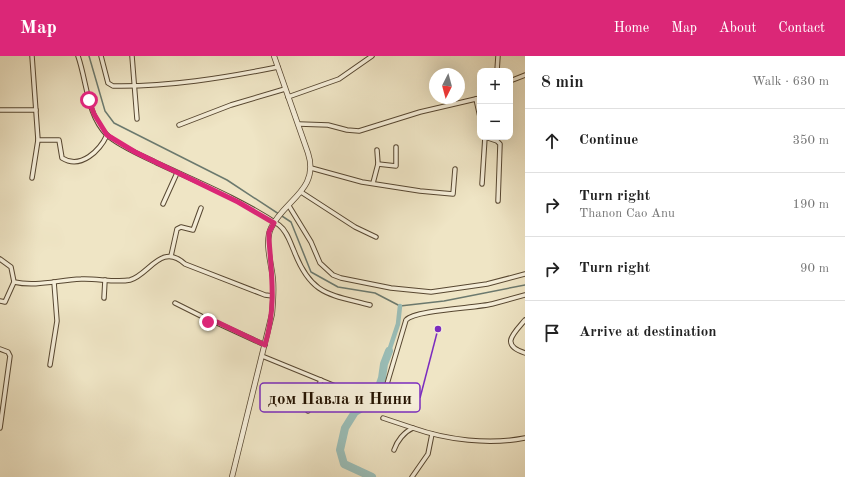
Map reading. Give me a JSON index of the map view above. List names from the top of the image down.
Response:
{
  "places": ["дом Павла и Нини"],
  "north": "bottom",
  "page": {
    "header": "Map",
    "nav": [
      "Home",
      "Map",
      "About",
      "Contact"
    ],
    "heading": ["8 min", "Walk · 630 m"],
    "map_buttons": ["+", "−"],
    "list": [
      ["Continue", "350 m"],
      ["Turn right", "Thanon Cao Anu", "190 m"],
      ["Turn right", "90 m"],
      "Arrive at destination"
    ]
  }
}
